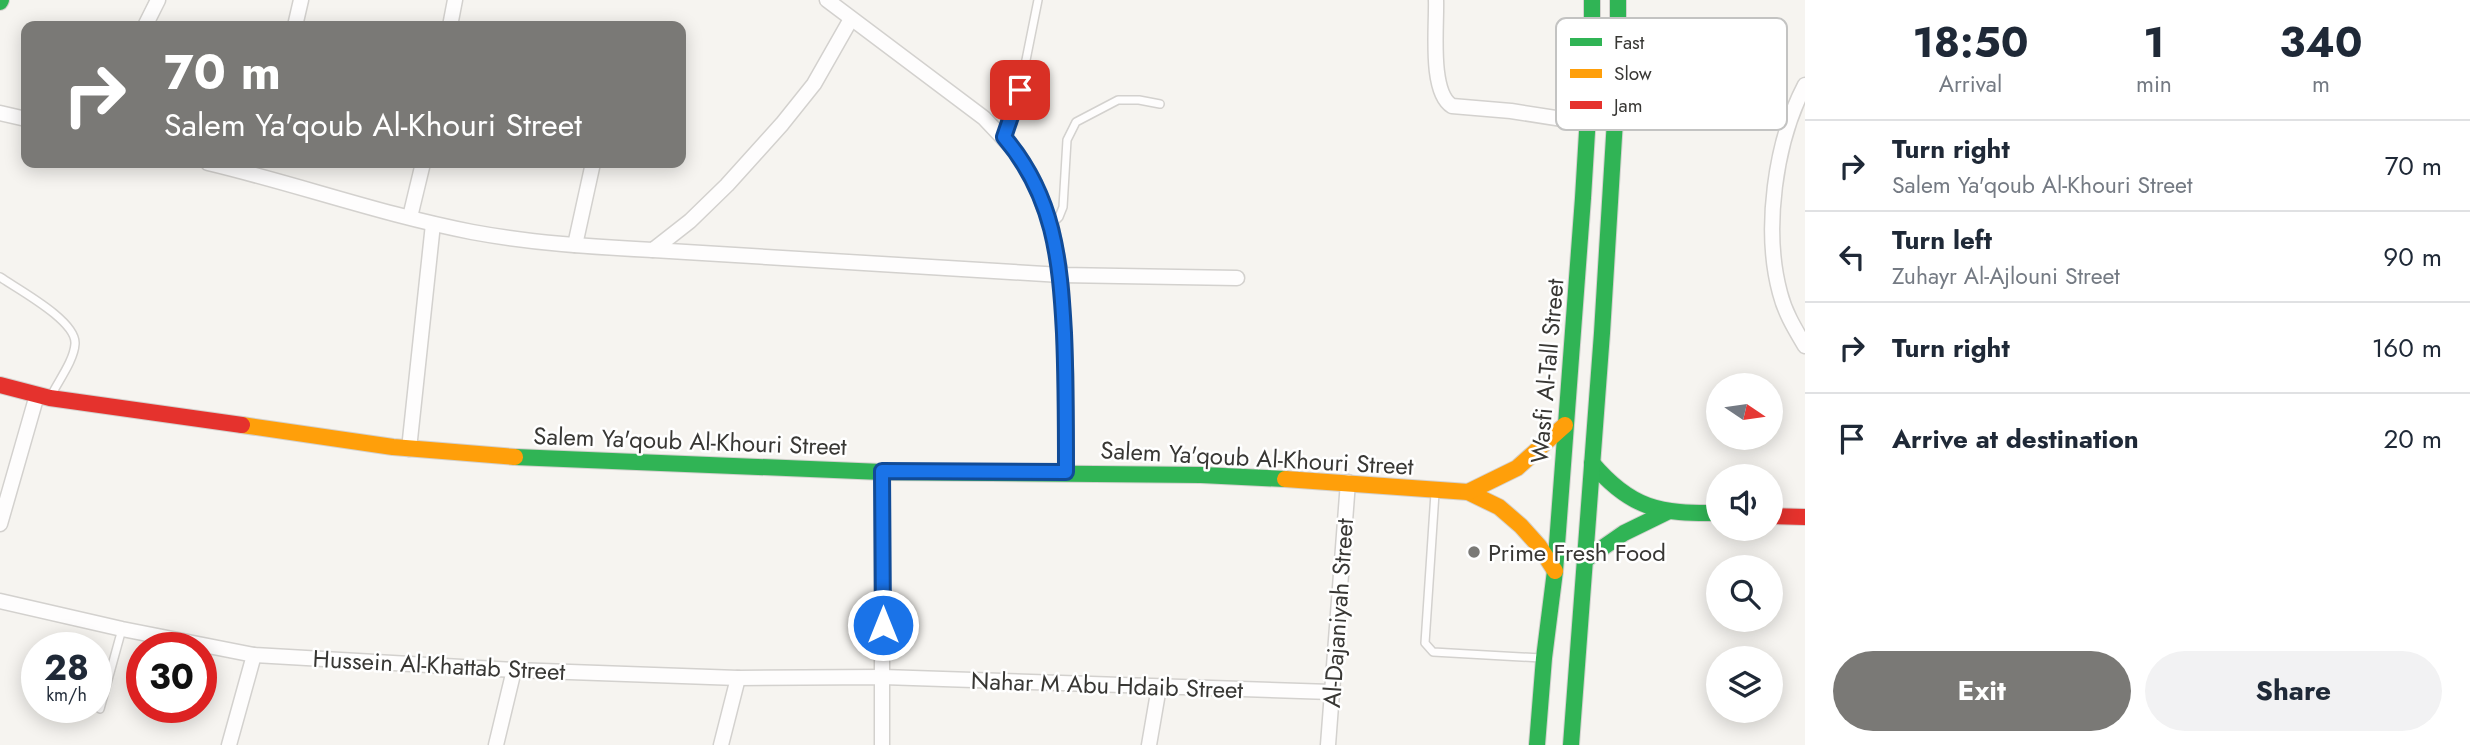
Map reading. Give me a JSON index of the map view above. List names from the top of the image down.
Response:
{
  "streets": {
    "street": [
      "Wasfi Al-Tall Street",
      "Salem Ya'qoub Al-Khouri Street",
      "Al-Dajaniyah Street",
      "Hussein Al-Khattab Street",
      "Nahar M Abu Hdaib Street"
    ]
  },
  "crossings": [
    ["Wasfi Al-Tall Street", "Salem Ya'qoub Al-Khouri Street"],
    ["Salem Ya'qoub Al-Khouri Street", "Al-Dajaniyah Street"],
    ["Al-Dajaniyah Street", "Nahar M Abu Hdaib Street"],
    ["Hussein Al-Khattab Street", "Nahar M Abu Hdaib Street"]
  ],
  "places": ["Prime Fresh Food"],
  "legend": ["Fast", "Slow", "Jam"],
  "north": "right",
  "page": {
    "eta": [
      "18:50",
      "Arrival",
      "1",
      "min",
      "340",
      "m"
    ],
    "turn": ["70 m", "Salem Ya'qoub Al-Khouri Street"],
    "list": [
      {
        "name": "Turn right",
        "note": "Salem Ya'qoub Al-Khouri Street",
        "value": "70 m"
      },
      {
        "name": "Turn left",
        "note": "Zuhayr Al-Ajlouni Street",
        "value": "90 m"
      },
      {
        "name": "Turn right",
        "value": "160 m"
      },
      {
        "name": "Arrive at destination",
        "value": "20 m"
      }
    ],
    "speed": "28 km/h",
    "limit": "30",
    "buttons": ["Exit", "Share"]
  }
}
